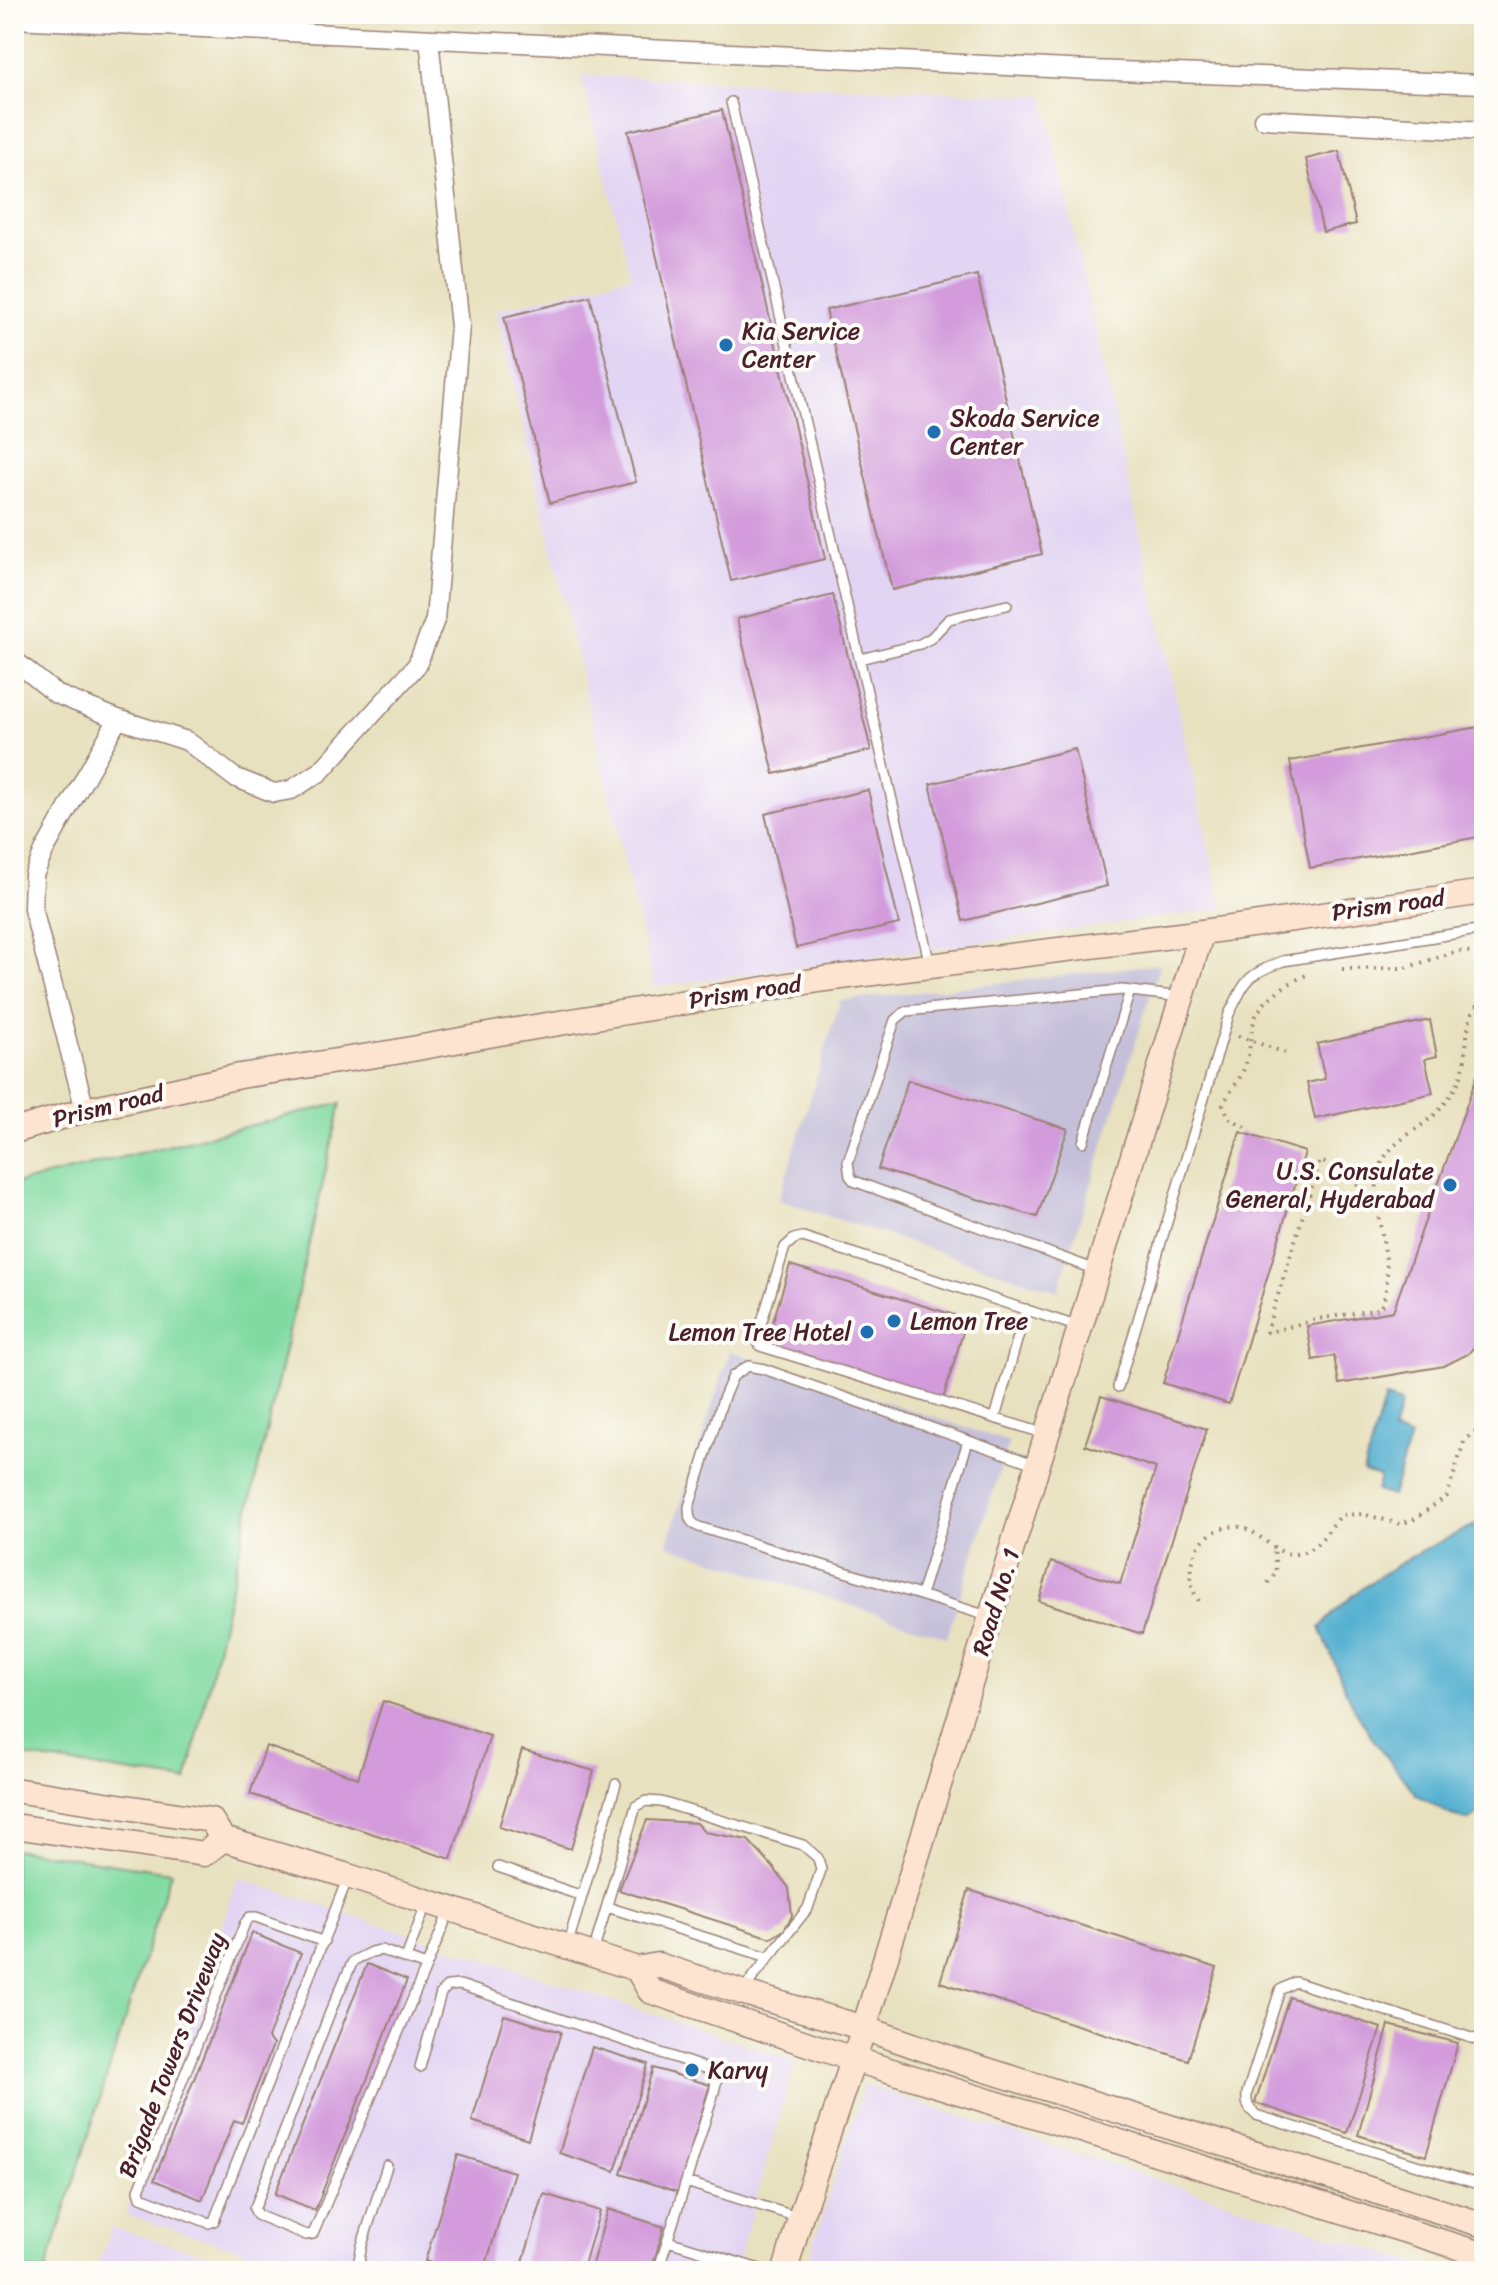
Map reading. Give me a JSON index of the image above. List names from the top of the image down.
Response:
{
  "streets": {
    "street": ["Prism road", "Road No. 1"],
    "lane": ["Brigade Towers Driveway"]
  },
  "crossings": [
    ["Prism road", "Road No. 1"]
  ],
  "places": [
    "Kia Service Center",
    "Skoda Service Center",
    "U.S. Consulate General, Hyderabad",
    "Lemon Tree",
    "Lemon Tree Hotel",
    "Karvy"
  ]
}
